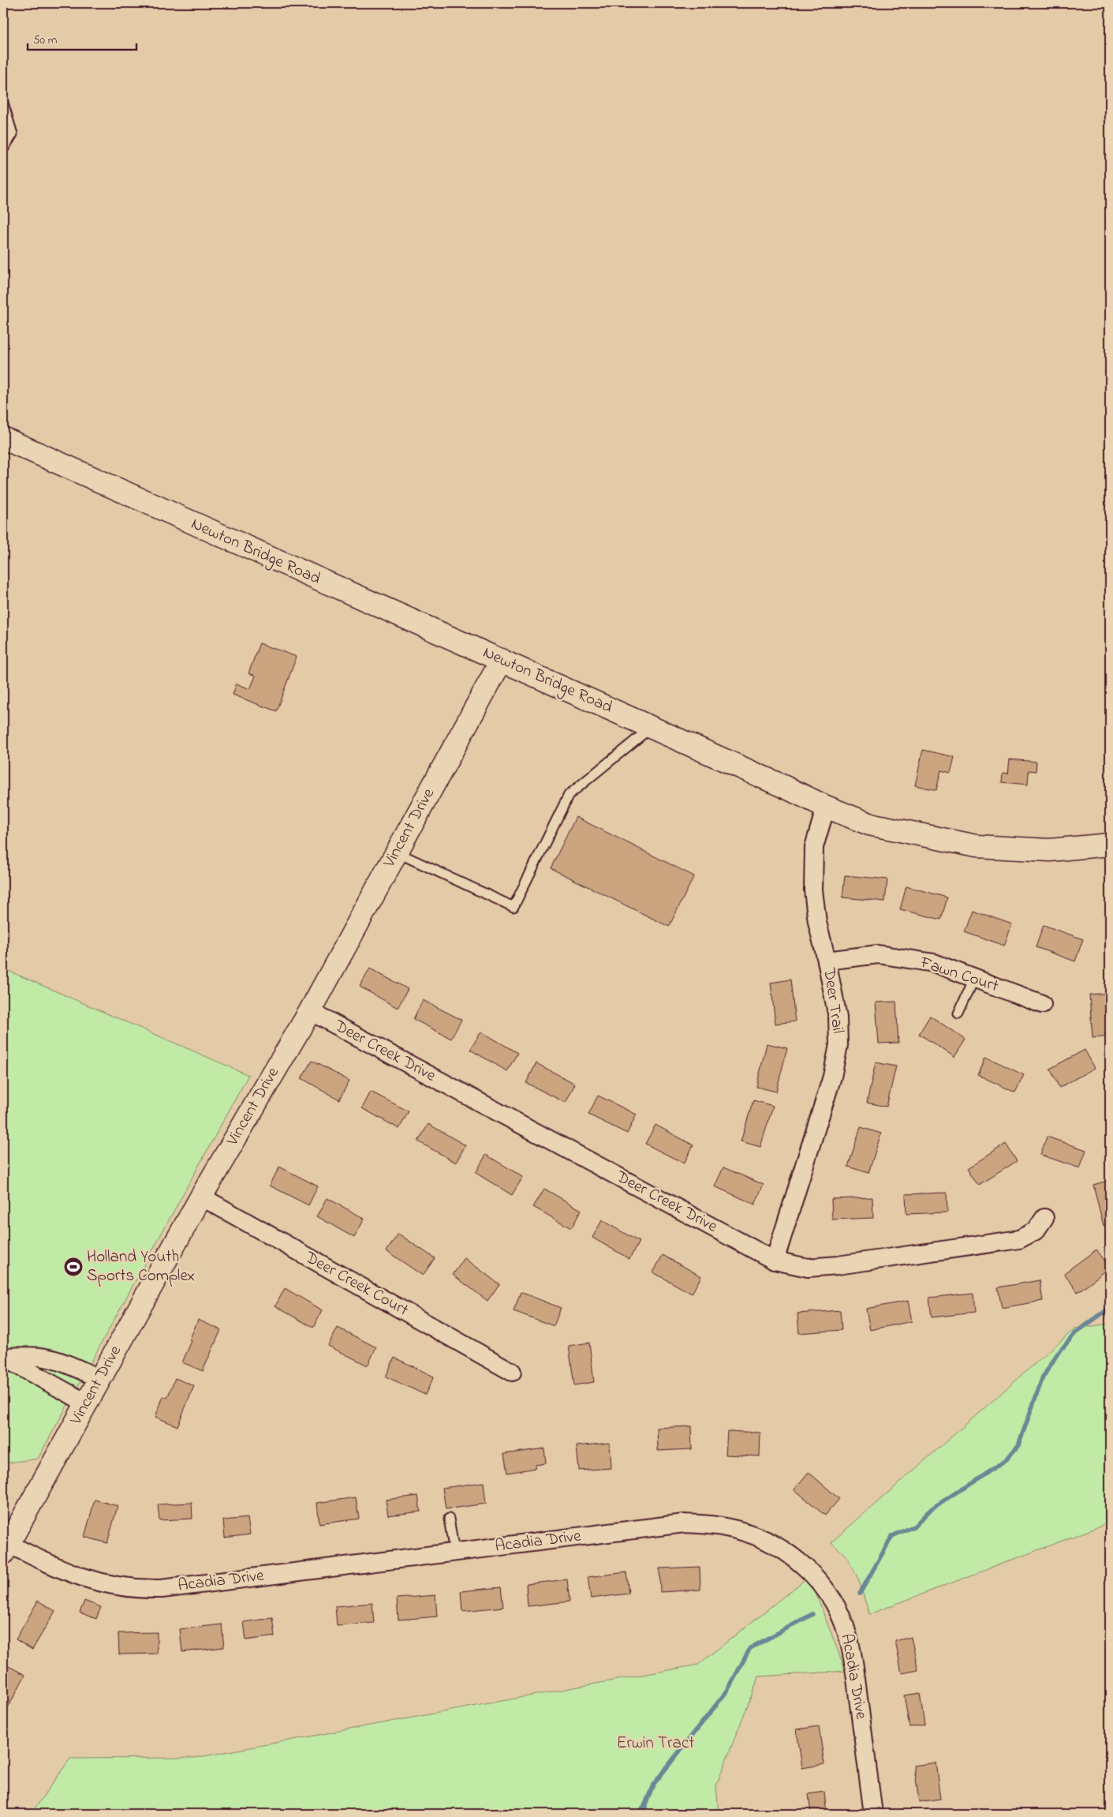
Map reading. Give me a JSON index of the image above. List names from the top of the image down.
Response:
{
  "streets": {
    "main road": ["Newton Bridge Road", "Vincent Drive"],
    "street": [
      "Fawn Court",
      "Deer Trail",
      "Deer Creek Drive",
      "Deer Creek Court",
      "Acadia Drive"
    ]
  },
  "crossings": [
    ["Newton Bridge Road", "Vincent Drive"],
    ["Newton Bridge Road", "Deer Trail"],
    ["Vincent Drive", "Deer Creek Drive"],
    ["Vincent Drive", "Deer Creek Court"],
    ["Vincent Drive", "Acadia Drive"],
    ["Fawn Court", "Deer Trail"],
    ["Deer Trail", "Deer Creek Drive"]
  ],
  "parks": ["Erwin Tract"],
  "places": {
    "sports": ["Holland Youth Sports Complex"]
  },
  "scale_bar": "50 m"
}
